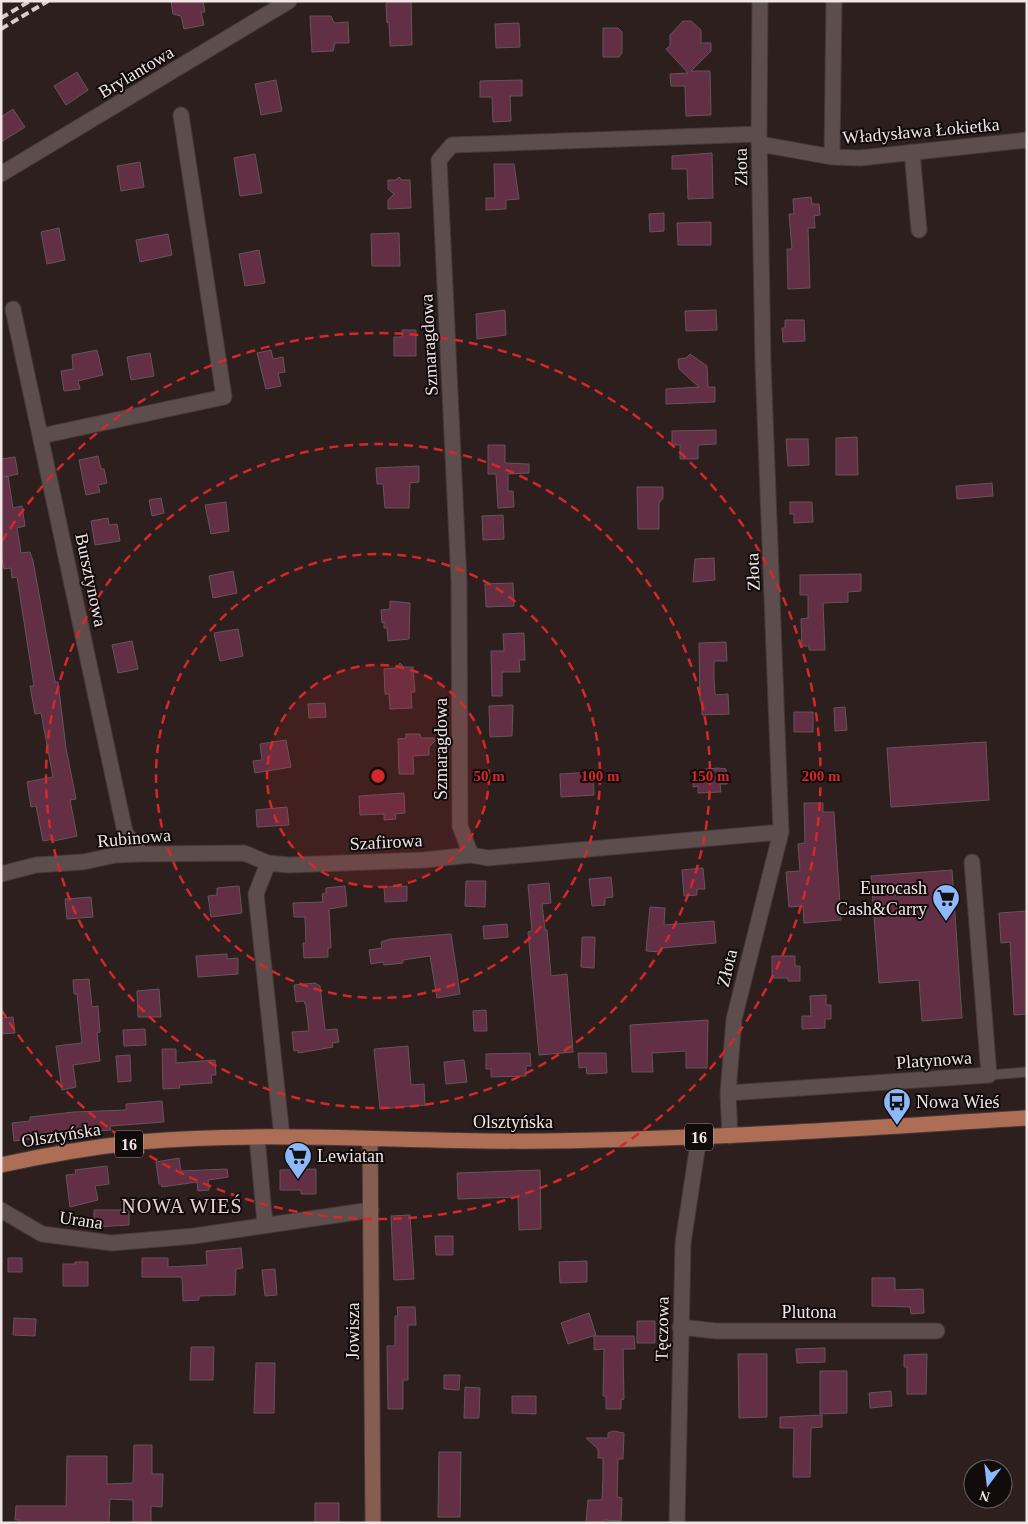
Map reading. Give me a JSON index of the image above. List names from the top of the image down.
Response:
{
  "streets": {
    "main road": ["Olsztyńska", "16"],
    "street": [
      "Brylantowa",
      "Władysława Łokietka",
      "Złota",
      "Szmaragdowa",
      "Bursztynowa",
      "Rubinowa",
      "Szafirowa",
      "Platynowa",
      "Urana",
      "Plutona",
      "Tęczowa",
      "Jowisza"
    ]
  },
  "crossings": [
    ["Władysława Łokietka", "Złota"],
    ["Władysława Łokietka", "Szmaragdowa"],
    ["Złota", "Szmaragdowa"],
    ["Złota", "Szafirowa"],
    ["Złota", "Platynowa"],
    ["Złota", "Olsztyńska"],
    ["Szmaragdowa", "Szafirowa"],
    ["Bursztynowa", "Rubinowa"],
    ["Rubinowa", "Szafirowa"],
    ["Olsztyńska", "Tęczowa"],
    ["Olsztyńska", "Jowisza"],
    ["Urana", "Jowisza"],
    ["Plutona", "Tęczowa"]
  ],
  "districts": ["NOWA WIEŚ"],
  "places": {
    "supermarket": ["Eurocash Cash&Carry", "Lewiatan"],
    "bus stop": ["Nowa Wieś"]
  },
  "north": "bottom",
  "rings": [
    "50 m",
    "100 m",
    "150 m",
    "200 m"
  ]
}
